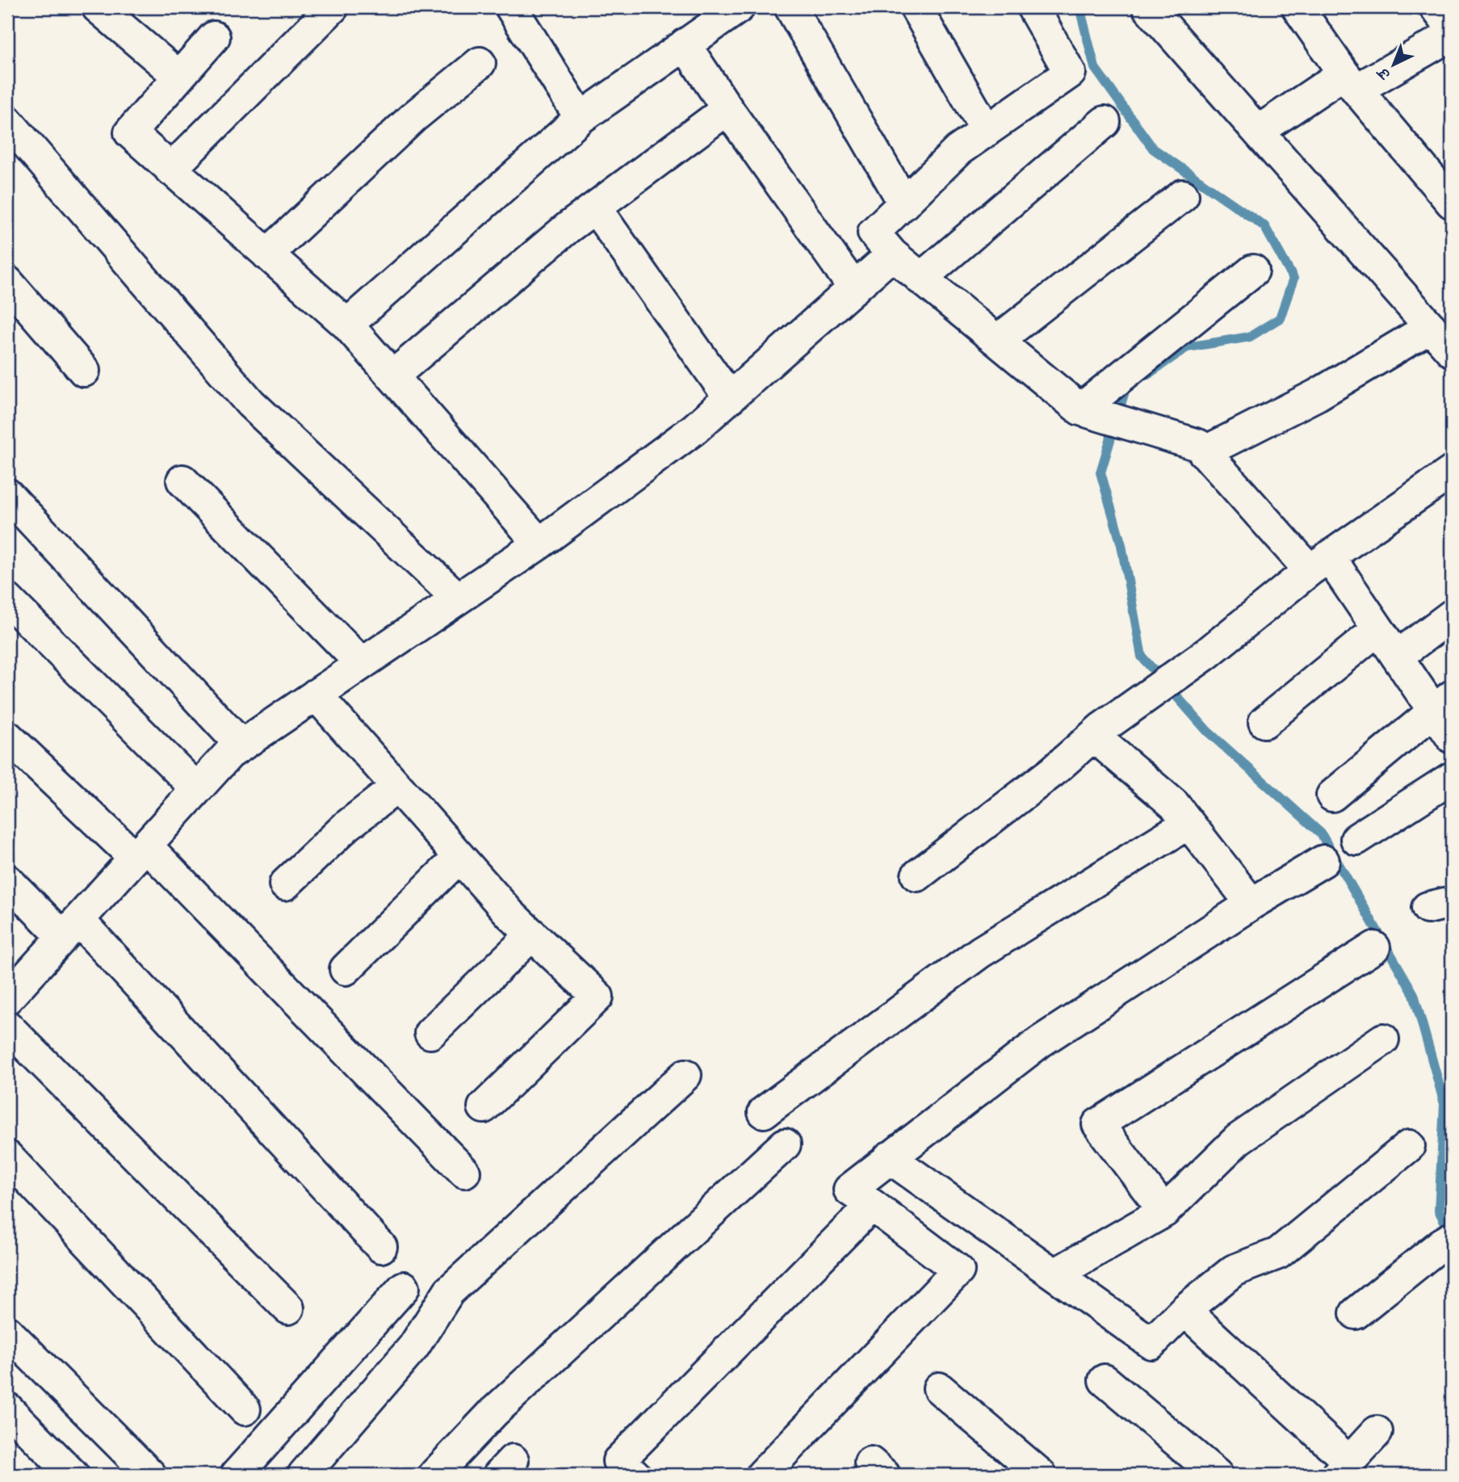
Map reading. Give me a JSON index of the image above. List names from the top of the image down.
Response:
{
  "north": "bottom left"
}
